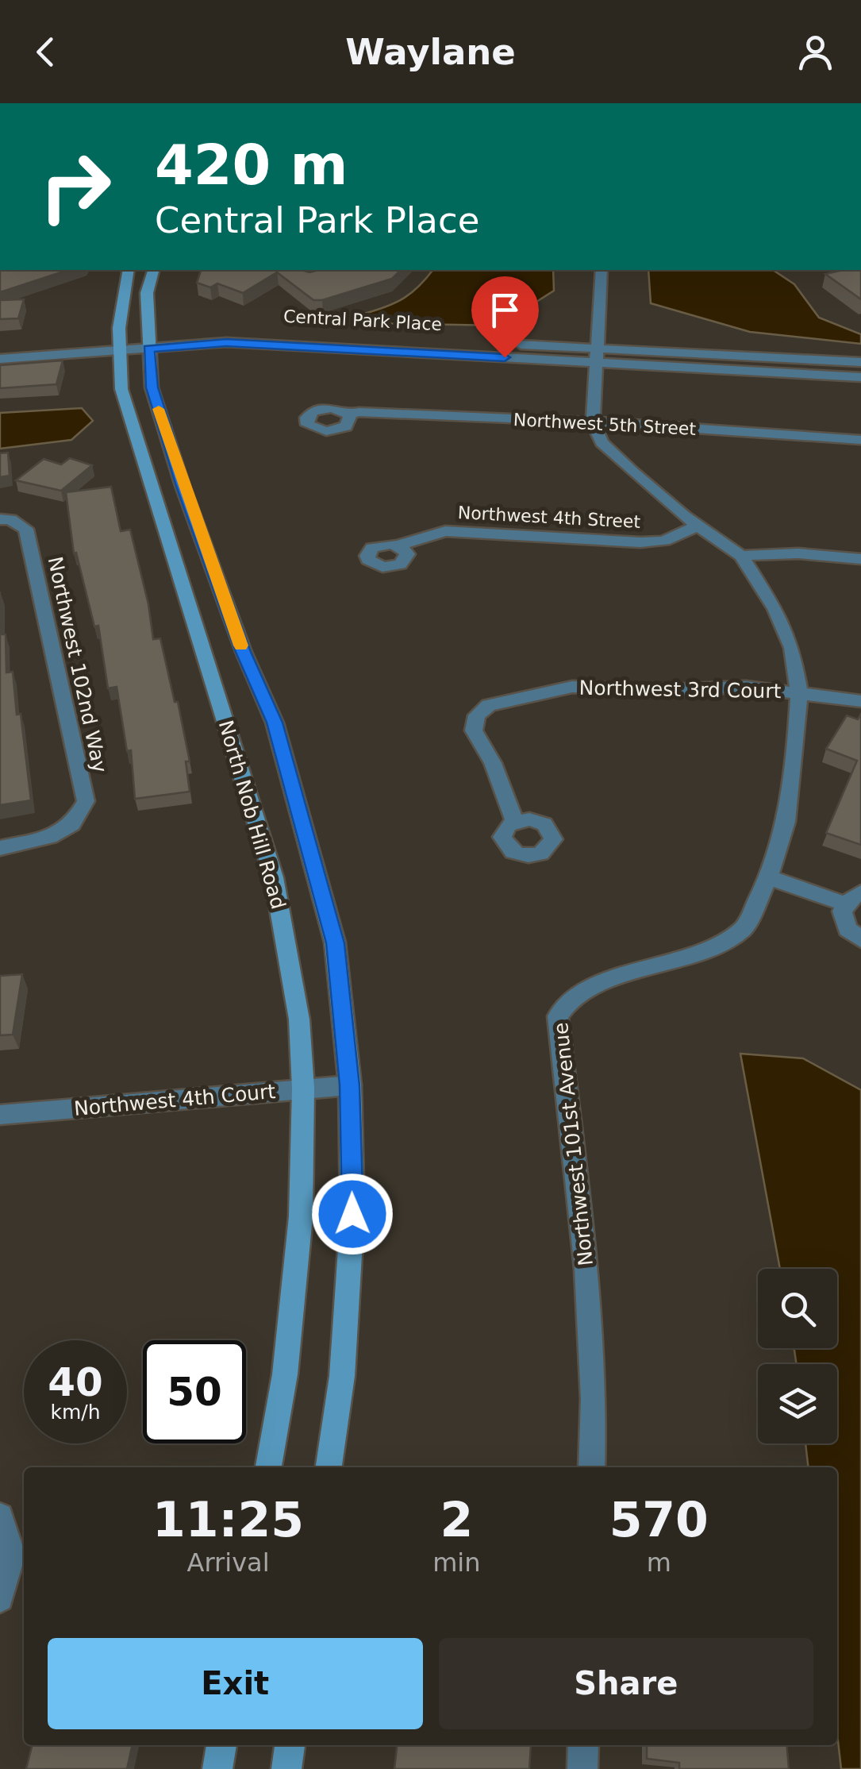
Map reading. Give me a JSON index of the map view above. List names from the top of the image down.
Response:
{
  "streets": {
    "main road": ["North Nob Hill Road"],
    "street": [
      "Central Park Place",
      "Northwest 5th Street",
      "Northwest 4th Street",
      "Northwest 102nd Way",
      "Northwest 3rd Court",
      "Northwest 4th Court",
      "Northwest 101st Avenue"
    ]
  },
  "crossings": [
    ["Central Park Place", "North Nob Hill Road"],
    ["Northwest 5th Street", "Northwest 101st Avenue"],
    ["Northwest 4th Street", "Northwest 101st Avenue"],
    ["Northwest 3rd Court", "Northwest 101st Avenue"],
    ["North Nob Hill Road", "Northwest 4th Court"]
  ],
  "page": {
    "header": "Waylane",
    "turn": ["420 m", "Central Park Place"],
    "speed": "40 km/h",
    "limit": "50",
    "eta": [
      "11:25",
      "Arrival",
      "2",
      "min",
      "570",
      "m"
    ],
    "buttons": ["Exit", "Share"]
  }
}
